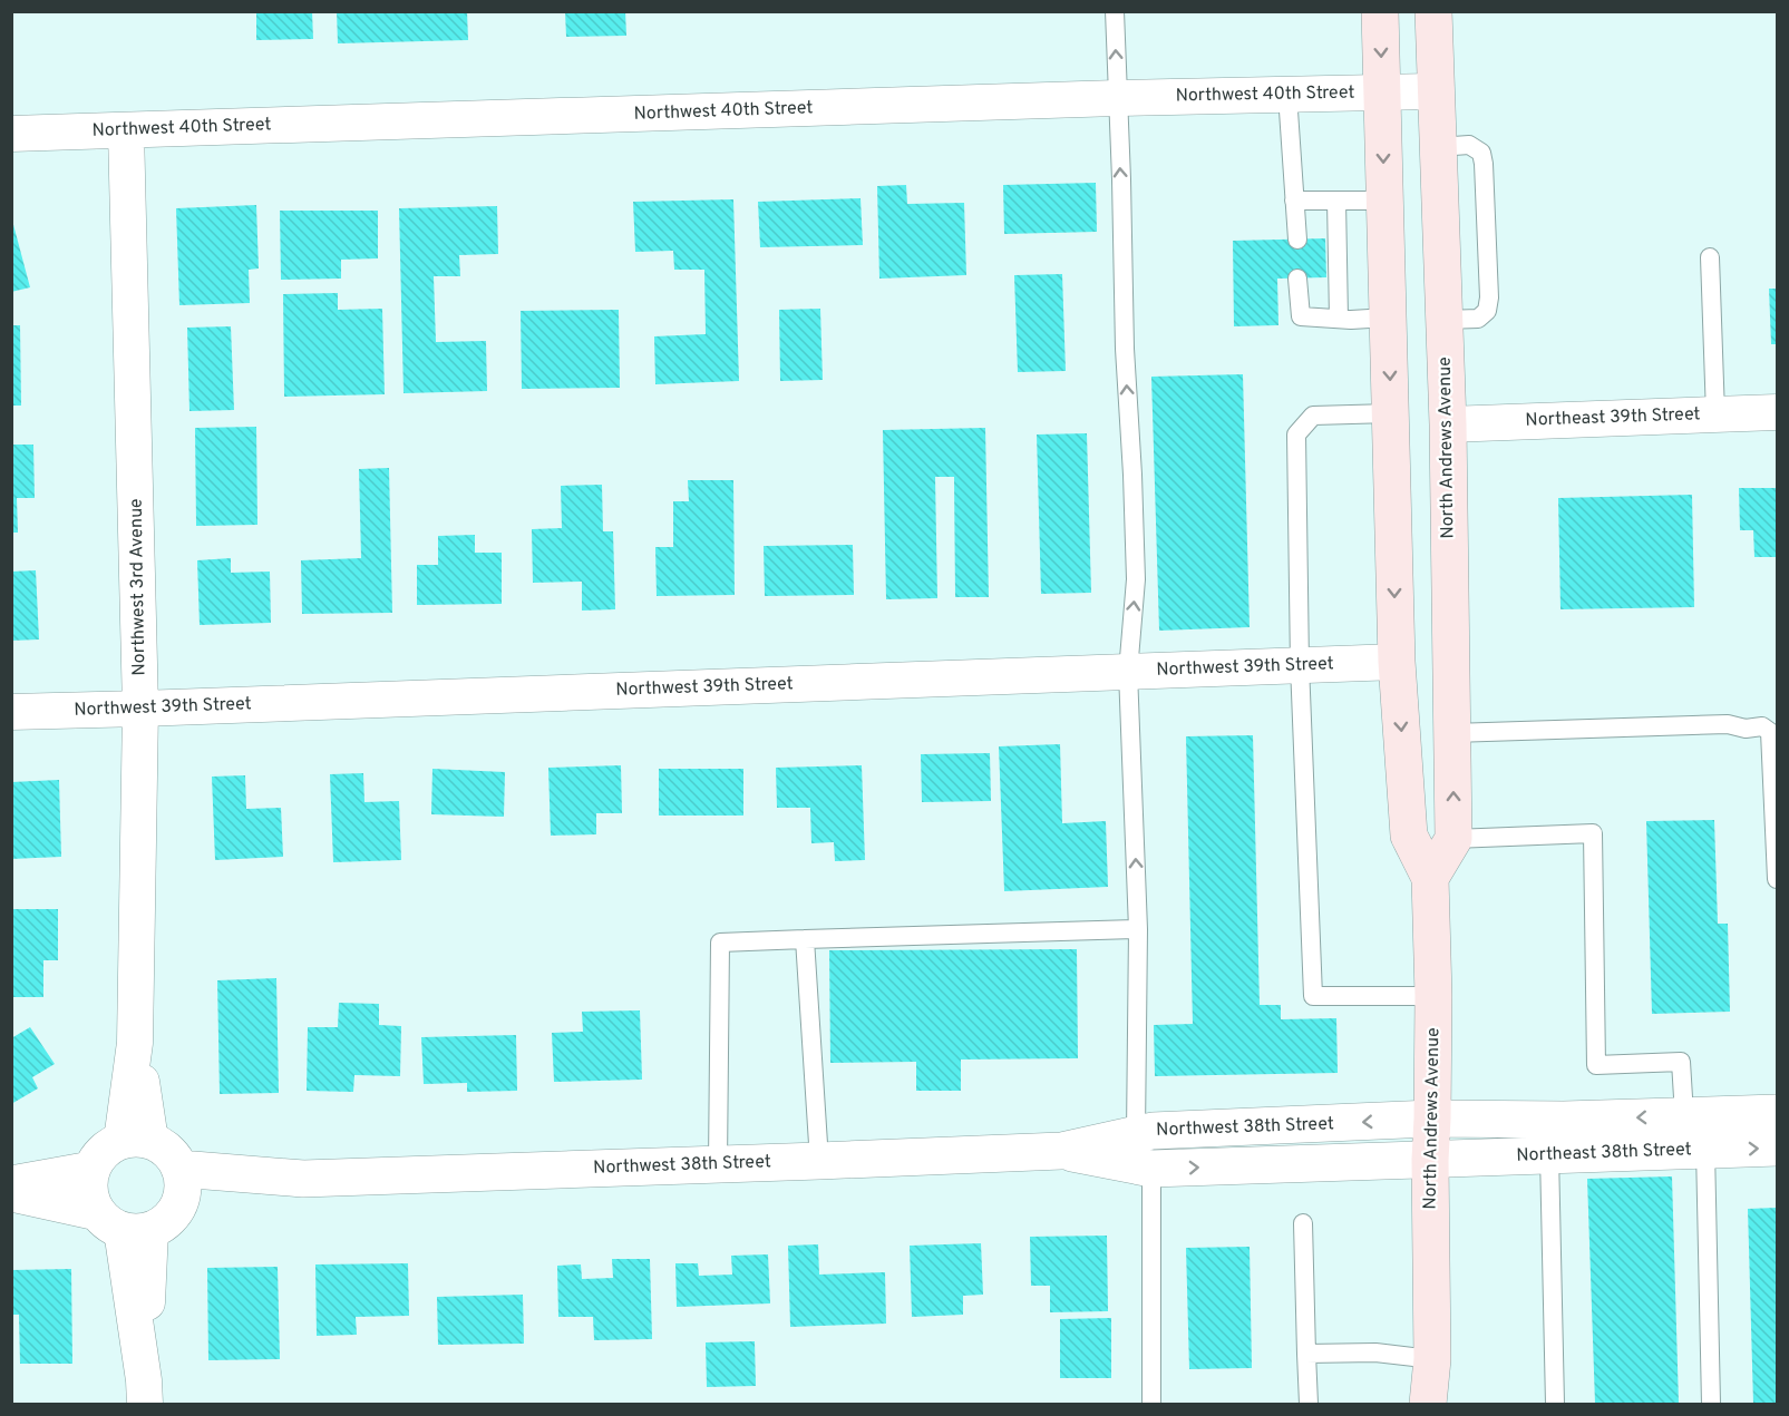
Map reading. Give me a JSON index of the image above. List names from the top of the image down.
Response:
{
  "streets": {
    "main road": ["North Andrews Avenue"],
    "street": [
      "Northwest 40th Street",
      "Northeast 39th Street",
      "Northwest 3rd Avenue",
      "Northwest 39th Street",
      "Northwest 38th Street",
      "Northeast 38th Street"
    ]
  },
  "crossings": [
    ["Northwest 40th Street", "North Andrews Avenue"],
    ["Northwest 40th Street", "Northwest 3rd Avenue"],
    ["Northeast 39th Street", "North Andrews Avenue"],
    ["North Andrews Avenue", "Northwest 39th Street"],
    ["North Andrews Avenue", "Northwest 38th Street"],
    ["North Andrews Avenue", "Northeast 38th Street"],
    ["Northwest 3rd Avenue", "Northwest 39th Street"],
    ["Northwest 3rd Avenue", "Northwest 38th Street"],
    ["Northwest 38th Street", "Northeast 38th Street"]
  ]
}
